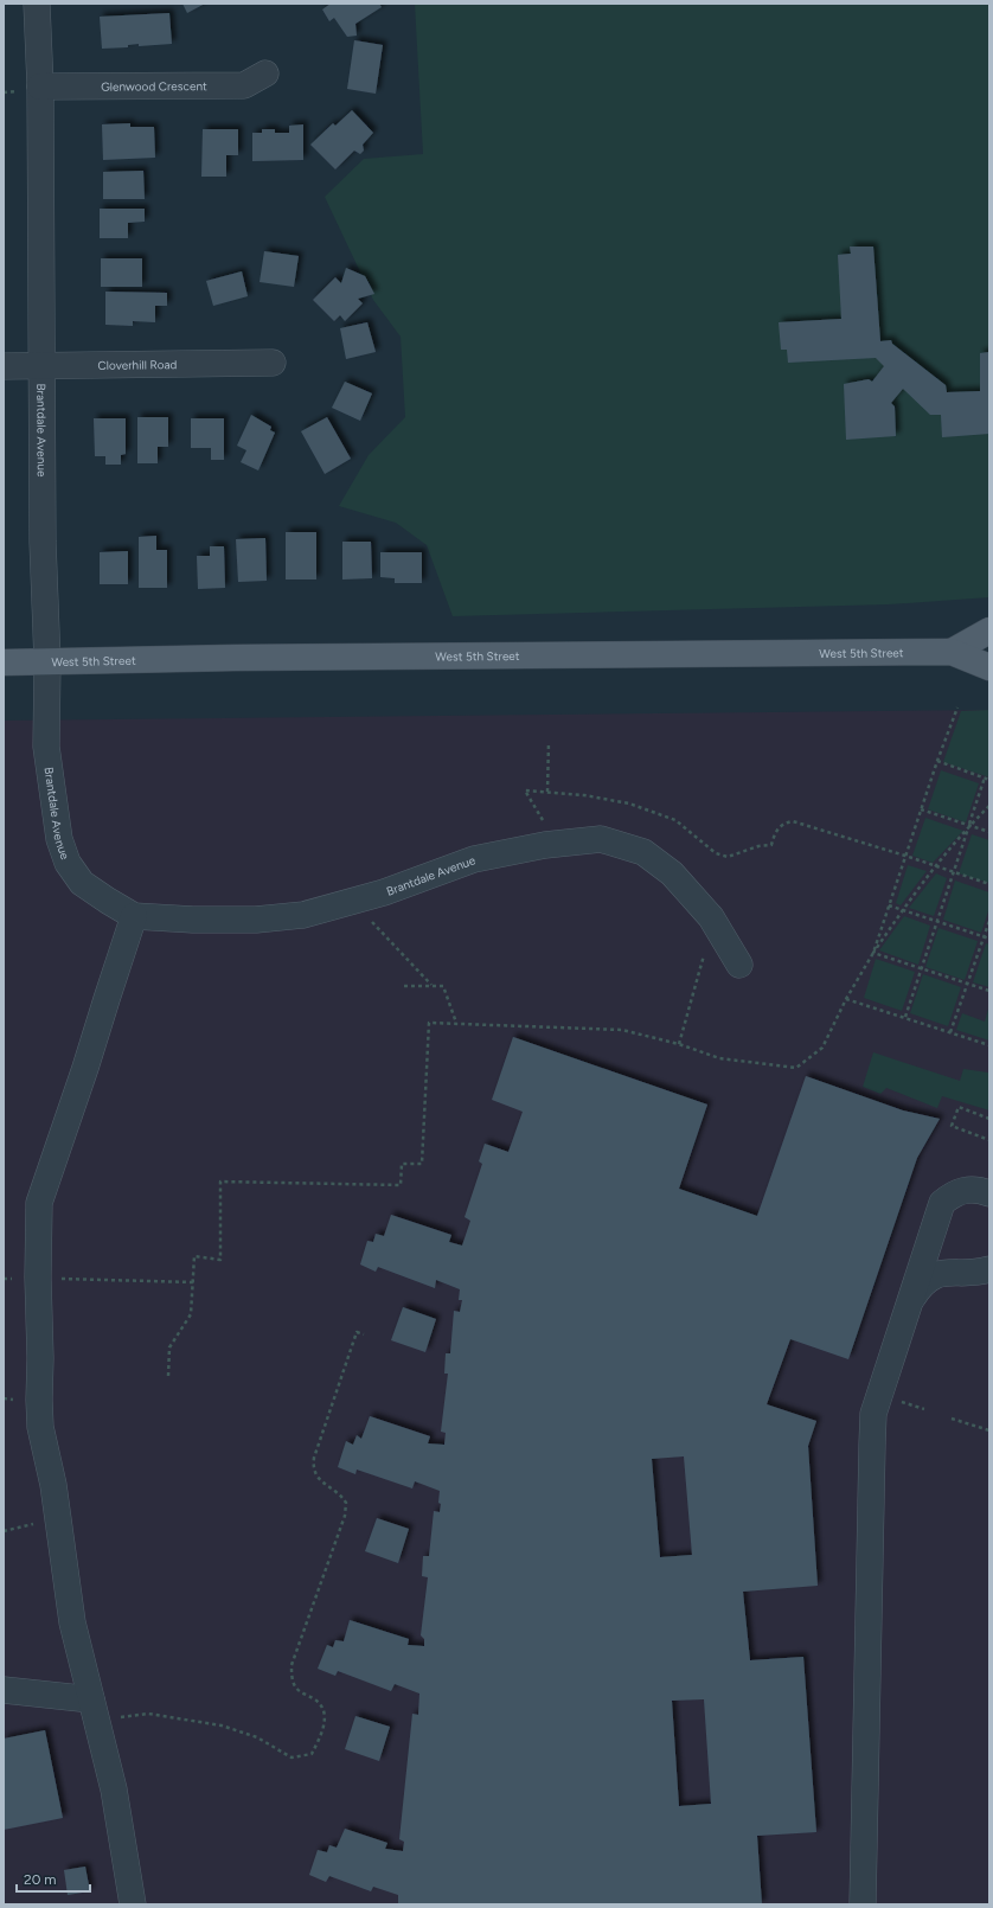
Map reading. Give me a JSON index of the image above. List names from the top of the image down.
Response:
{
  "streets": {
    "main road": ["West 5th Street"],
    "street": ["Glenwood Crescent", "Cloverhill Road", "Brantdale Avenue"]
  },
  "crossings": [
    ["Glenwood Crescent", "Brantdale Avenue"],
    ["Cloverhill Road", "Brantdale Avenue"],
    ["Brantdale Avenue", "West 5th Street"]
  ],
  "scale_bar": "20 m"
}
